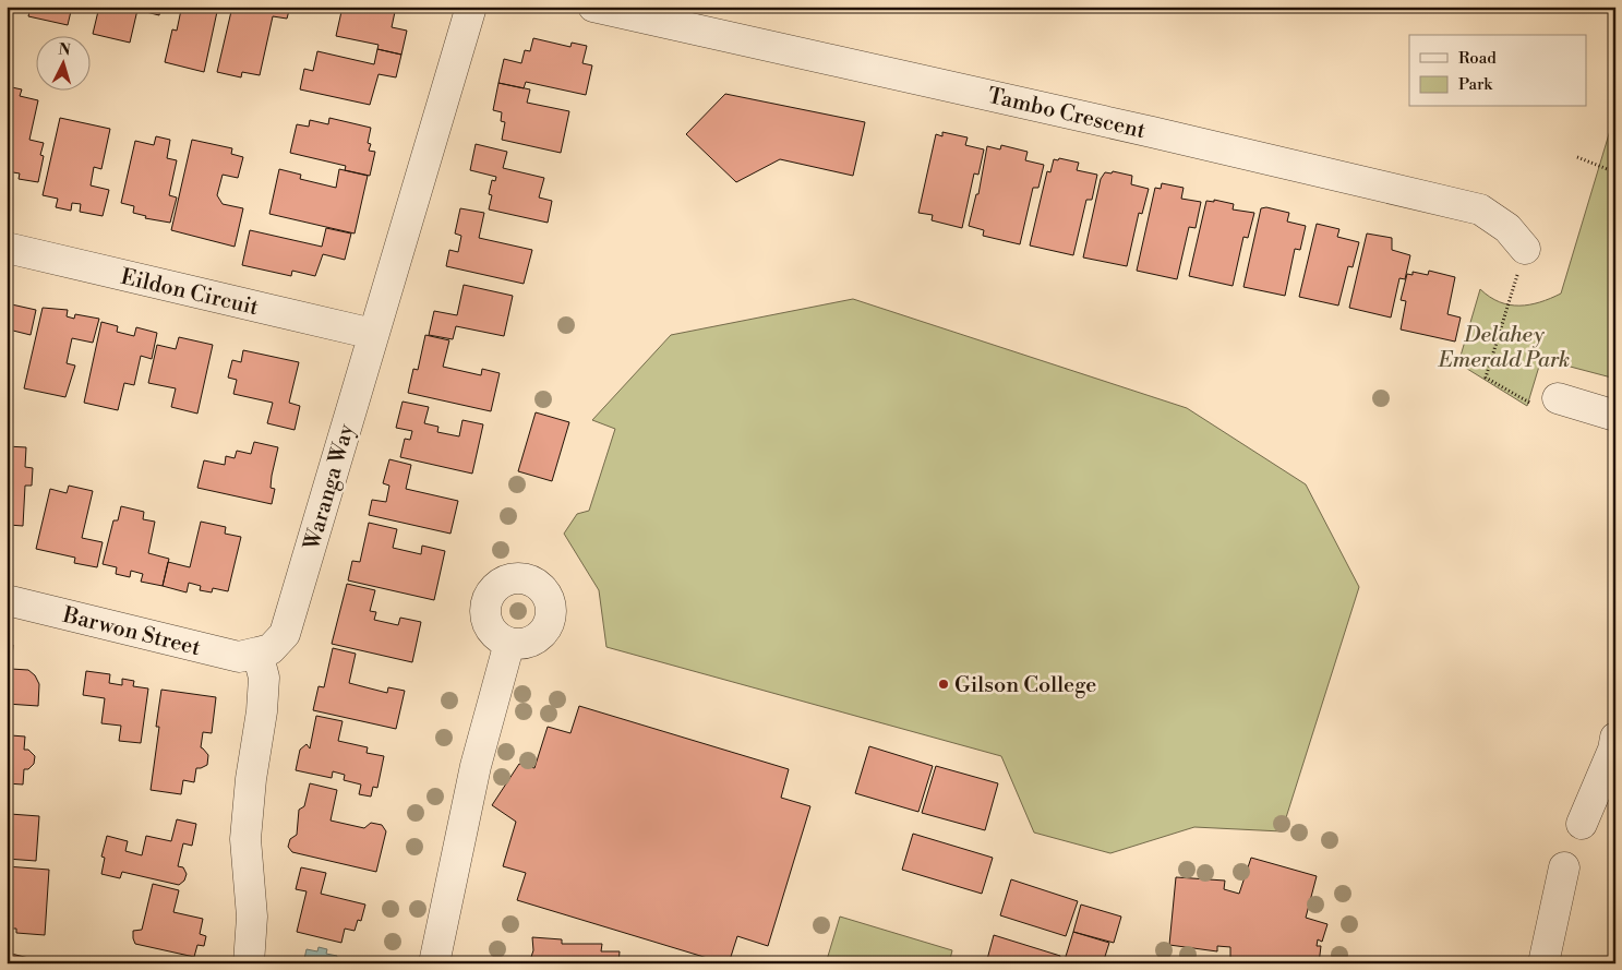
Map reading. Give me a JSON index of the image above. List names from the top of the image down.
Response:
{
  "streets": {
    "street": [
      "Tambo Crescent",
      "Eildon Circuit",
      "Waranga Way",
      "Barwon Street"
    ]
  },
  "crossings": [
    ["Eildon Circuit", "Waranga Way"],
    ["Waranga Way", "Barwon Street"]
  ],
  "parks": ["Delahey Emerald Park"],
  "places": ["Gilson College"],
  "legend": ["Road", "Park"],
  "north": "top"
}
